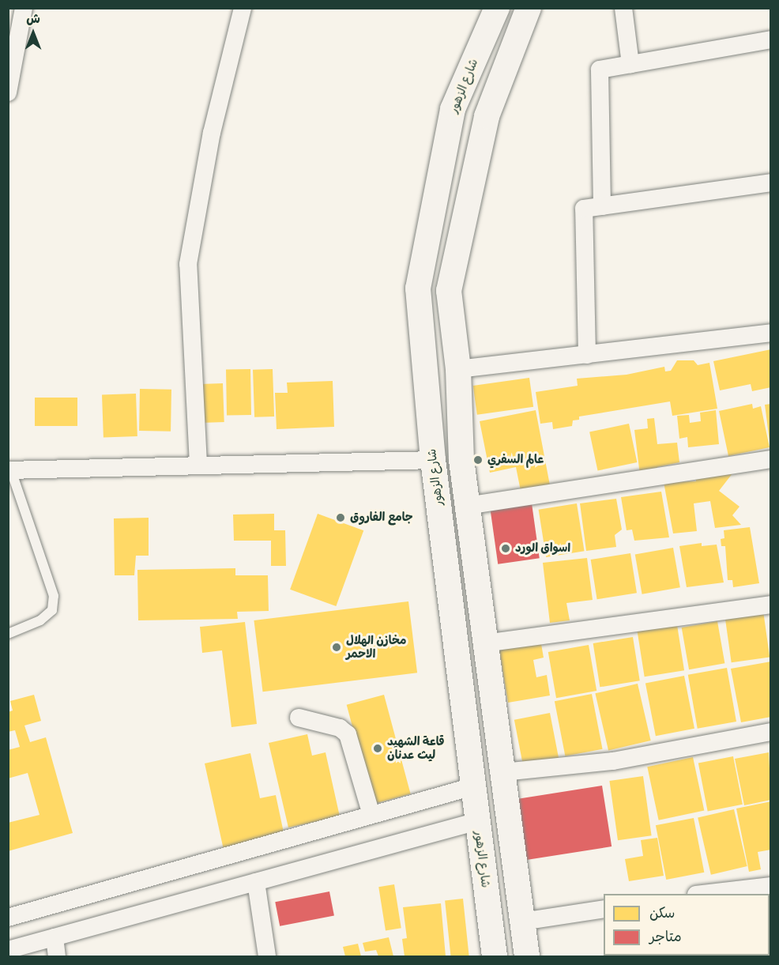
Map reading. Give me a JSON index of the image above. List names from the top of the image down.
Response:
{
  "streets": {
    "main road": ["شارع الزهور"]
  },
  "places": [
    "عالم السفري",
    "جامع الفاروق",
    "اسواق الورد",
    "مخازن الهلال الاحمر",
    "قاعة الشهيد ليث عدنان"
  ],
  "legend": ["سكن", "متاجر"],
  "north": "top"
}
